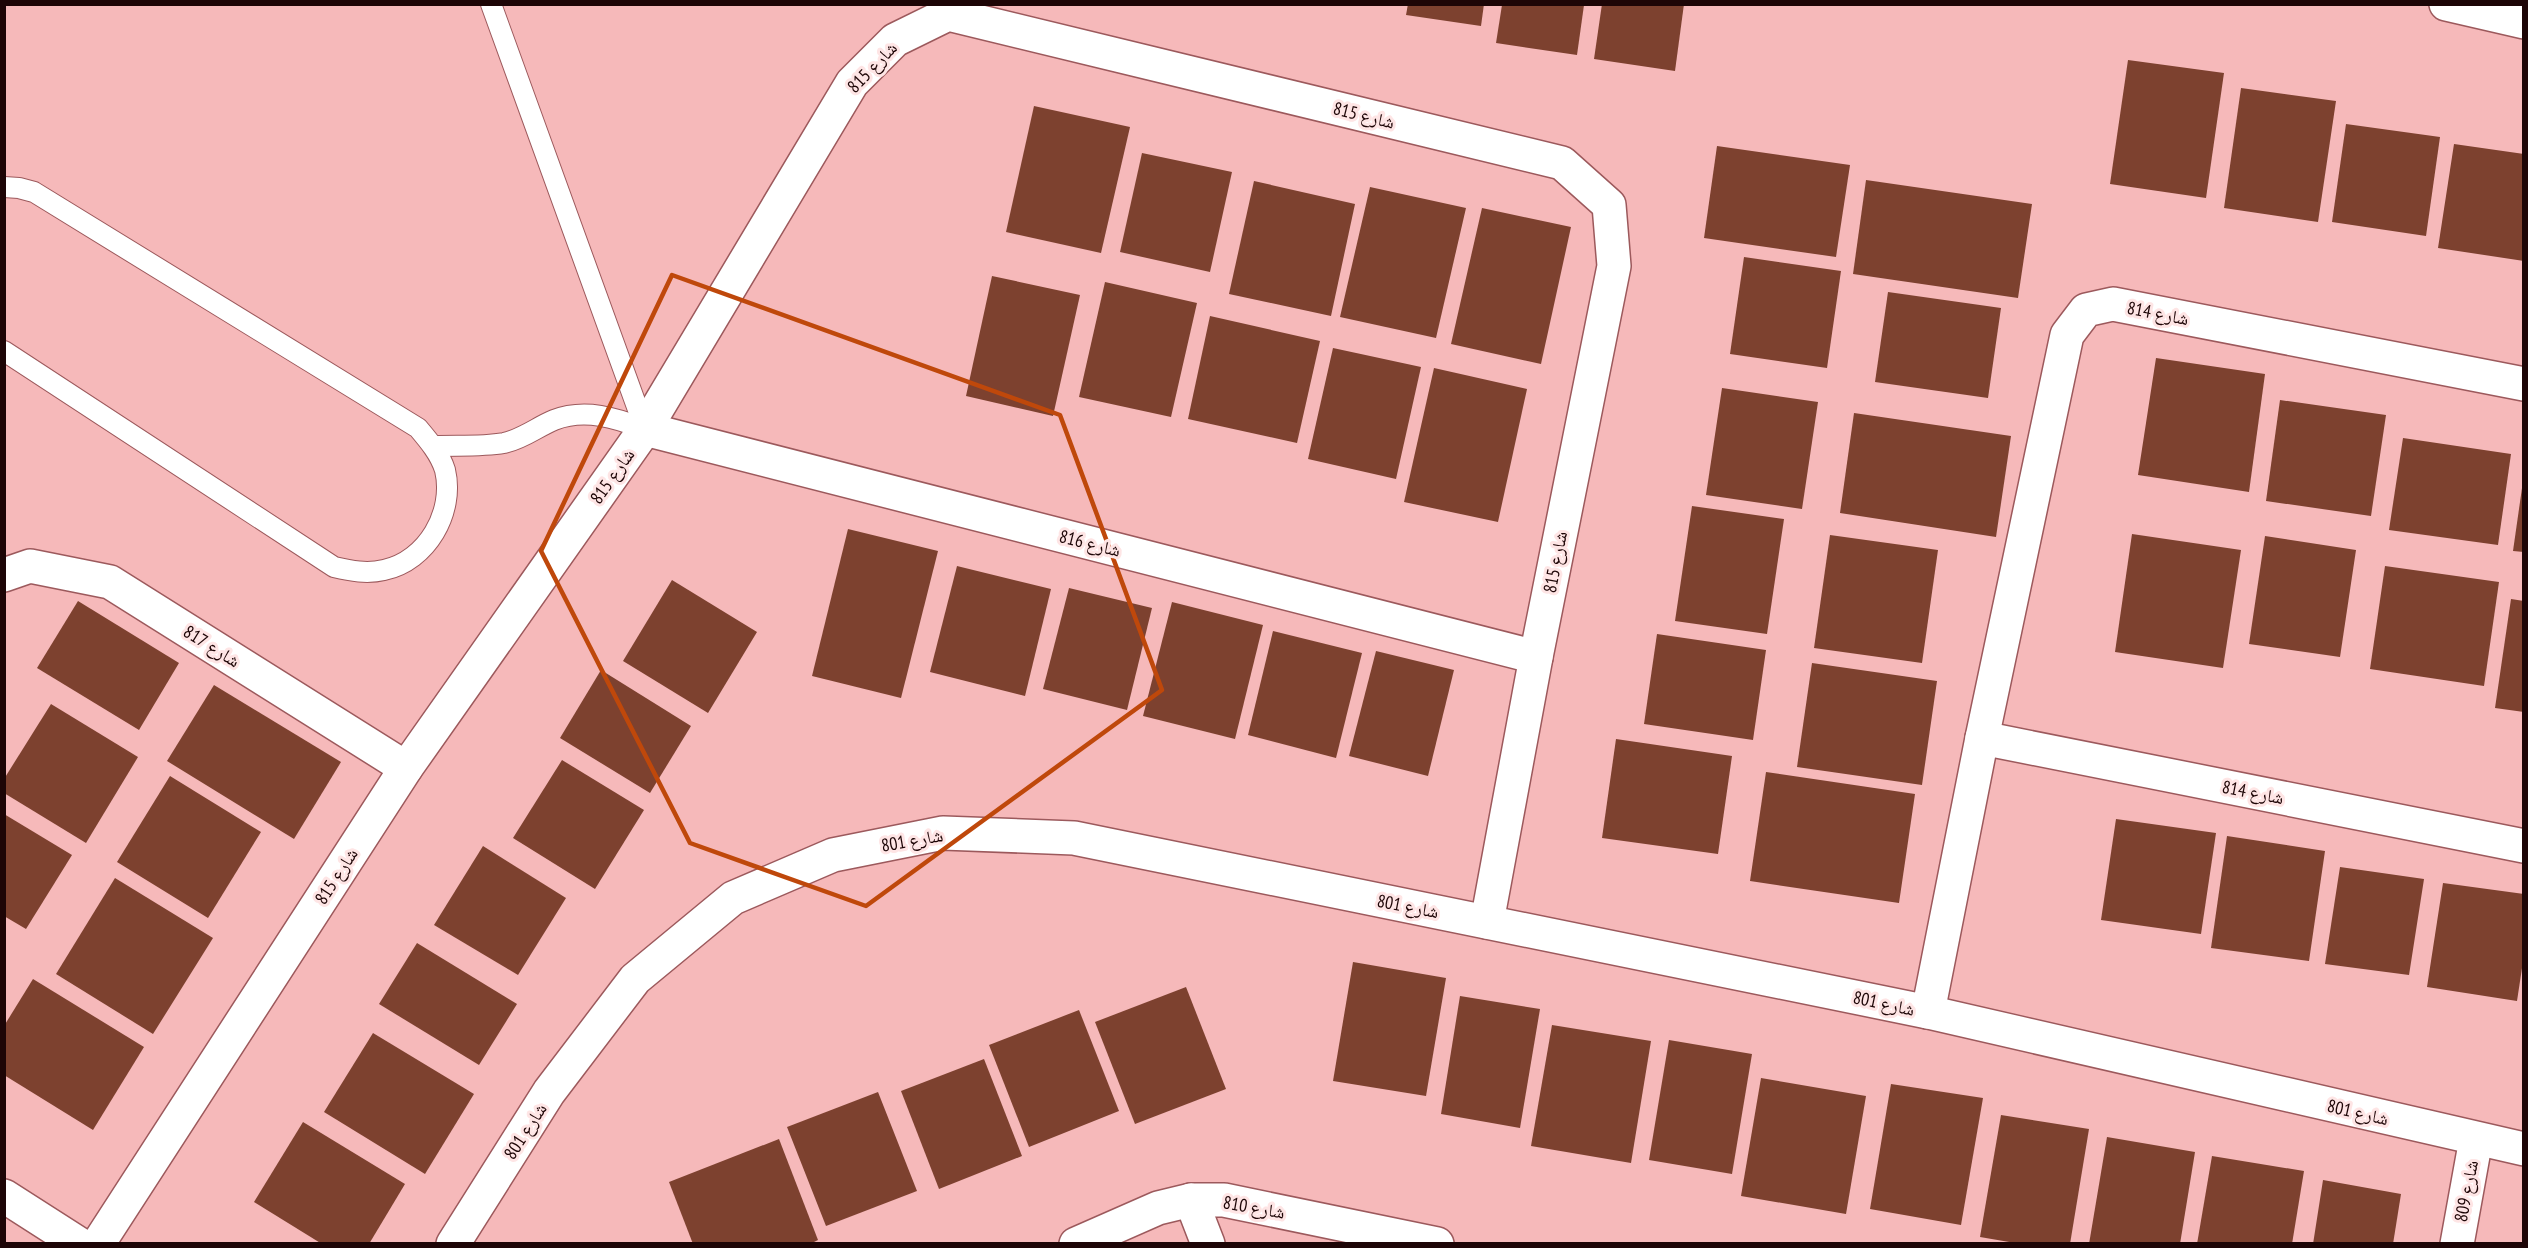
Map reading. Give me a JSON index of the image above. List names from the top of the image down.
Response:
{
  "streets": {
    "street": [
      "شارع 815",
      "شارع 814",
      "شارع 816",
      "شارع 817",
      "شارع 801",
      "شارع 809",
      "شارع 810"
    ]
  },
  "crossings": [
    ["شارع 815", "شارع 816"],
    ["شارع 815", "شارع 817"],
    ["شارع 815", "شارع 801"],
    ["شارع 814", "شارع 801"],
    ["شارع 801", "شارع 809"]
  ]
}
